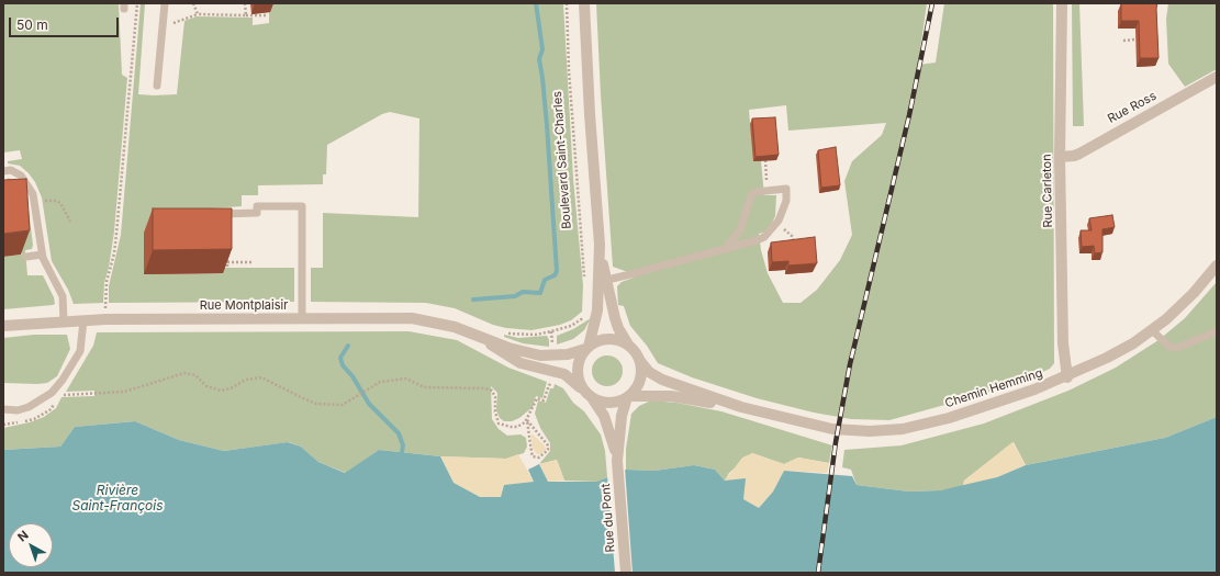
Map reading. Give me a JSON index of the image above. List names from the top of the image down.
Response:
{
  "streets": {
    "street": [
      "Rue Ross",
      "Rue Carleton",
      "Rue Montplaisir",
      "Chemin Hemming",
      "Rue du Pont"
    ],
    "path": ["Boulevard Saint-Charles"]
  },
  "crossings": [
    ["Rue Ross", "Rue Carleton"],
    ["Rue Carleton", "Chemin Hemming"],
    ["Rue Montplaisir", "Chemin Hemming"]
  ],
  "water": ["Rivière Saint-François"],
  "scale_bar": "50 m",
  "north": "top left"
}
